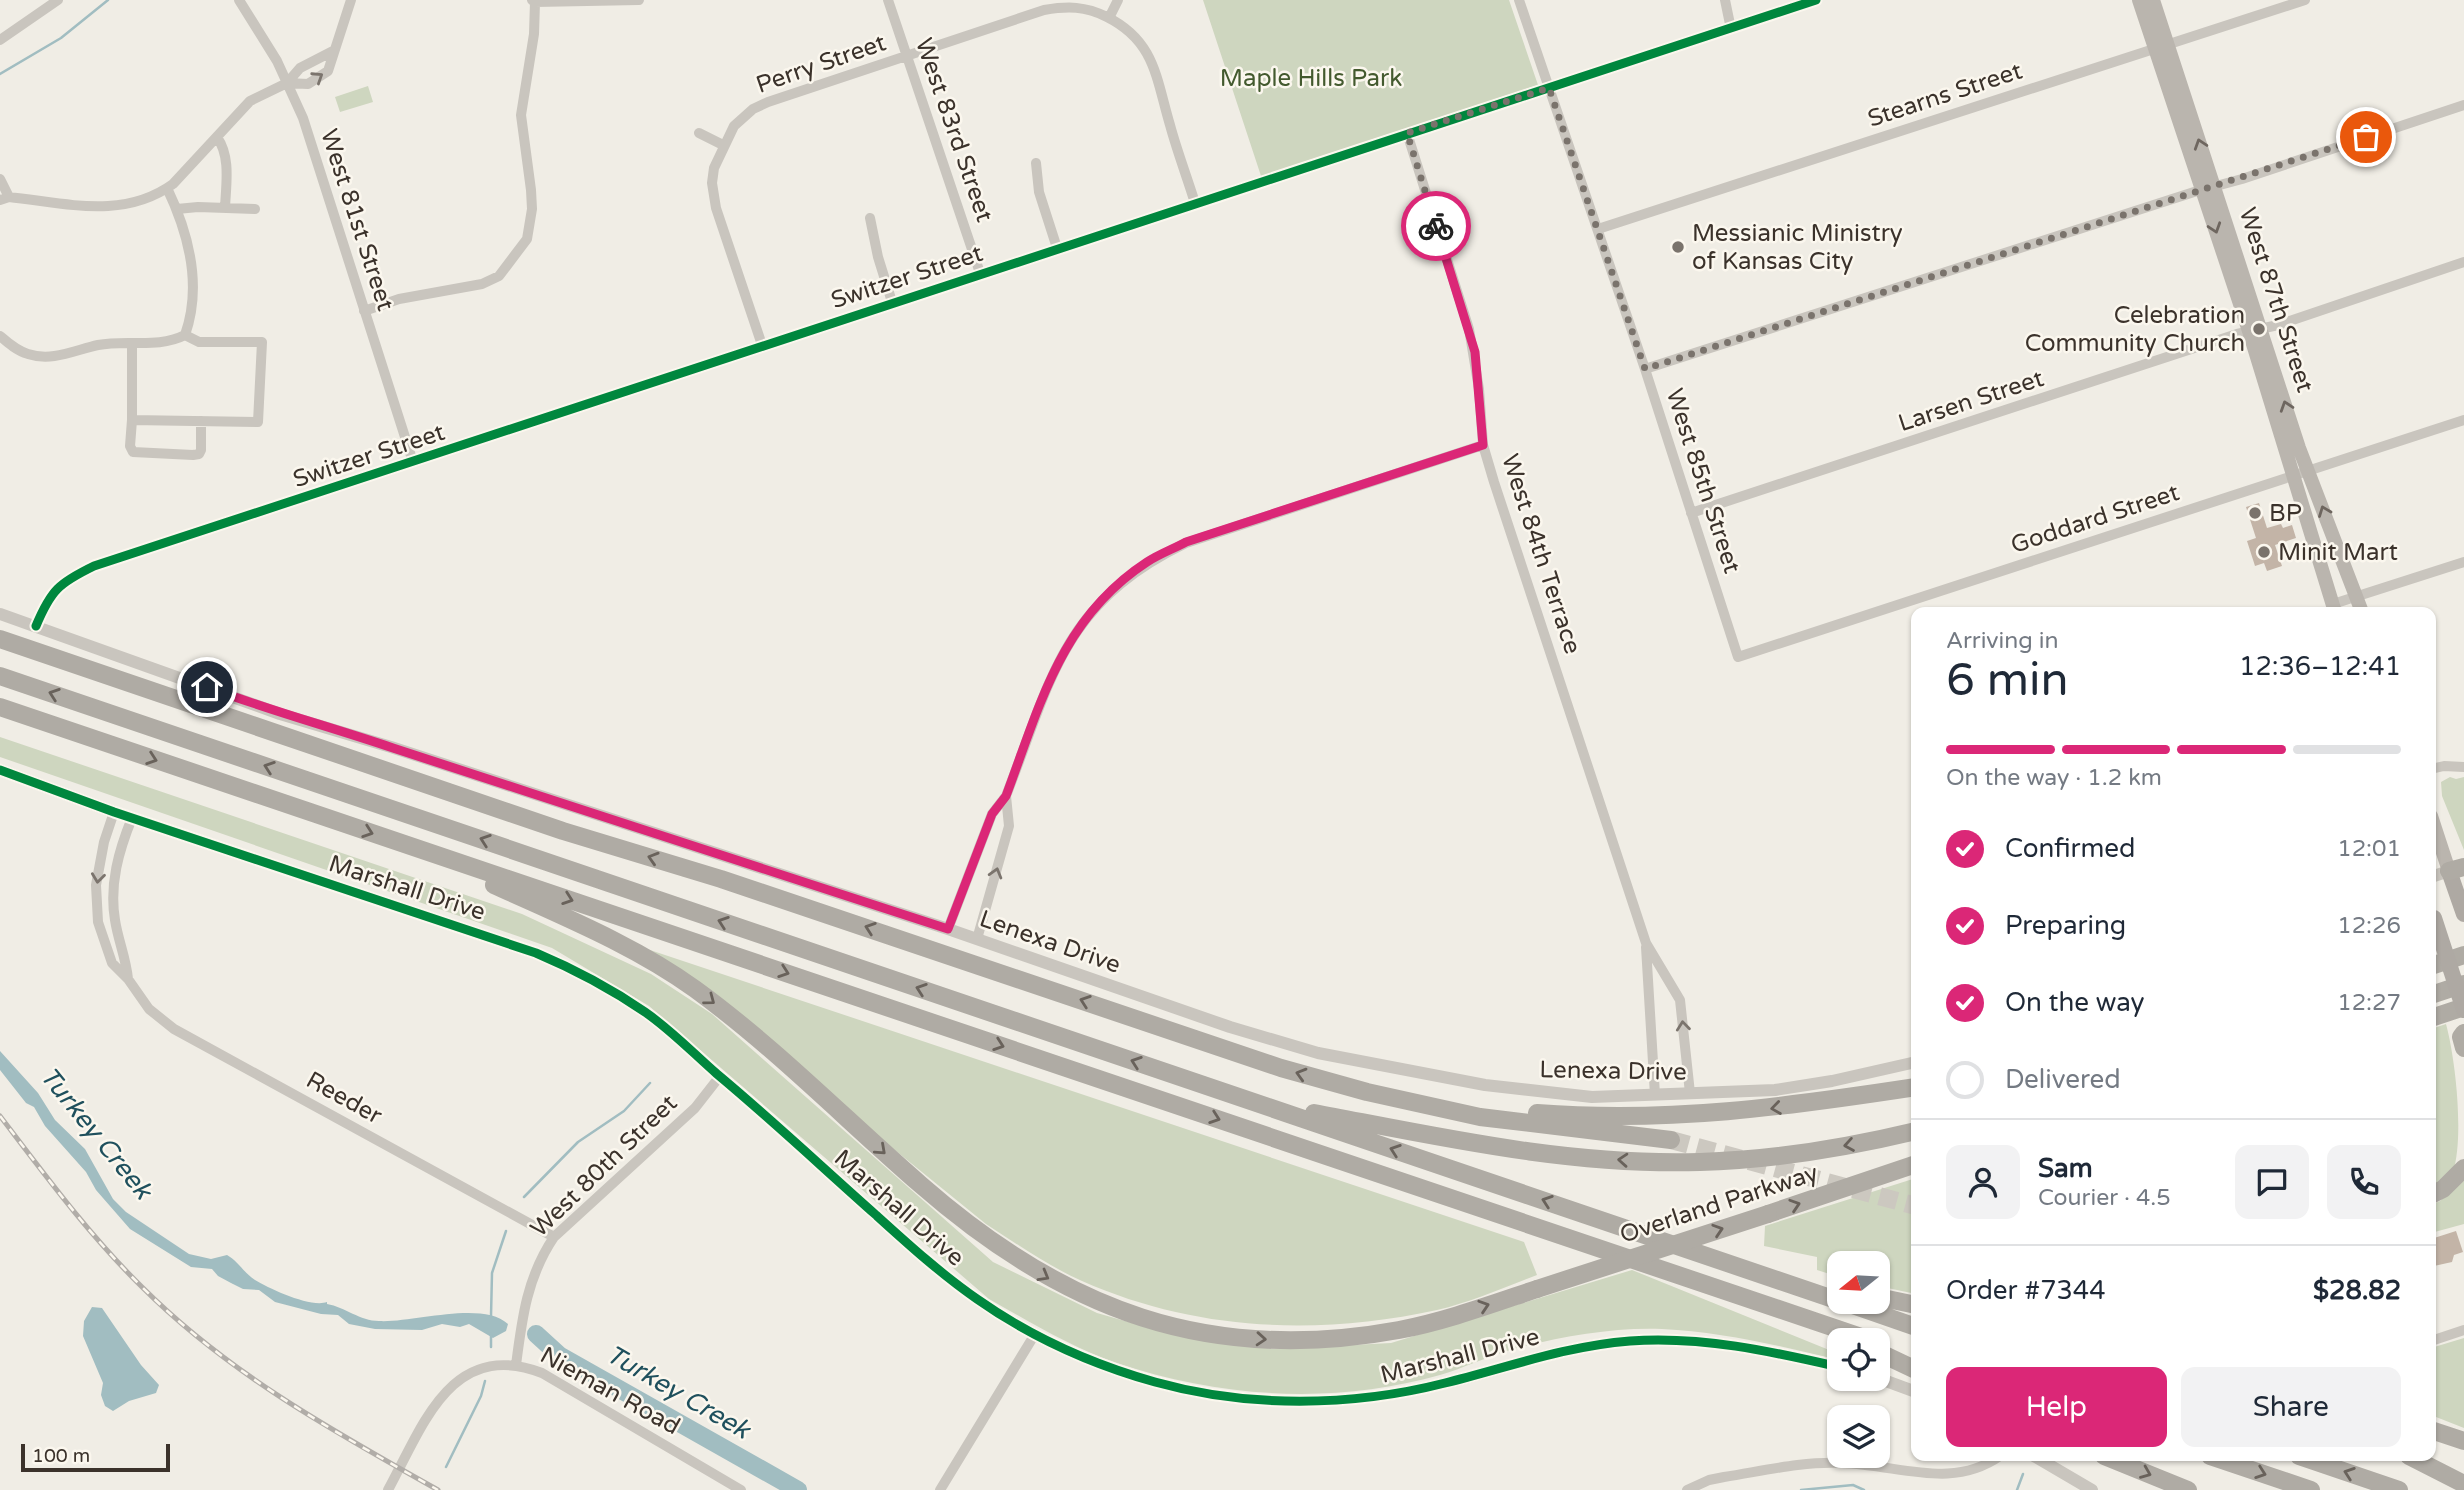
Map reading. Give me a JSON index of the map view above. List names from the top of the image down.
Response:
{
  "streets": {
    "highway": ["Overland Parkway"],
    "main road": ["West 87th Street"],
    "street": [
      "Perry Street",
      "Stearns Street",
      "West 83rd Street",
      "West 81st Street",
      "Switzer Street",
      "Larsen Street",
      "West 85th Street",
      "Goddard Street",
      "West 84th Terrace",
      "Marshall Drive",
      "Lenexa Drive",
      "Reeder",
      "West 80th Street",
      "Nieman Road"
    ]
  },
  "crossings": [
    ["Perry Street", "West 83rd Street"],
    ["Perry Street", "Switzer Street"],
    ["Stearns Street", "West 87th Street"],
    ["Stearns Street", "West 85th Street"],
    ["West 83rd Street", "Switzer Street"],
    ["West 81st Street", "Switzer Street"],
    ["Switzer Street", "West 85th Street"],
    ["Switzer Street", "West 84th Terrace"],
    ["Switzer Street", "Lenexa Drive"],
    ["West 87th Street", "Larsen Street"],
    ["West 87th Street", "Goddard Street"],
    ["Larsen Street", "West 85th Street"],
    ["West 85th Street", "Goddard Street"],
    ["West 84th Terrace", "Lenexa Drive"],
    ["Marshall Drive", "Reeder"],
    ["Marshall Drive", "West 80th Street"],
    ["Reeder", "West 80th Street"],
    ["West 80th Street", "Nieman Road"]
  ],
  "water": ["Turkey Creek"],
  "parks": ["Maple Hills Park"],
  "places": [
    "Messianic Ministry of Kansas City",
    "Celebration Community Church",
    "BP",
    "Minit Mart"
  ],
  "scale_bar": "100 m",
  "north": "left",
  "page": {
    "heading": ["6 min", "Arriving in", "12:36–12:41"],
    "panel": [
      "Sam",
      "Courier · 4.5",
      "Order #7344",
      "$28.82"
    ],
    "bar": "On the way · 1.2 km",
    "list": [
      ["Confirmed", "12:01"],
      ["Preparing", "12:26"],
      ["On the way", "12:27"],
      "Delivered"
    ],
    "buttons": ["Help", "Share"],
    "scale": "100 m"
  }
}
